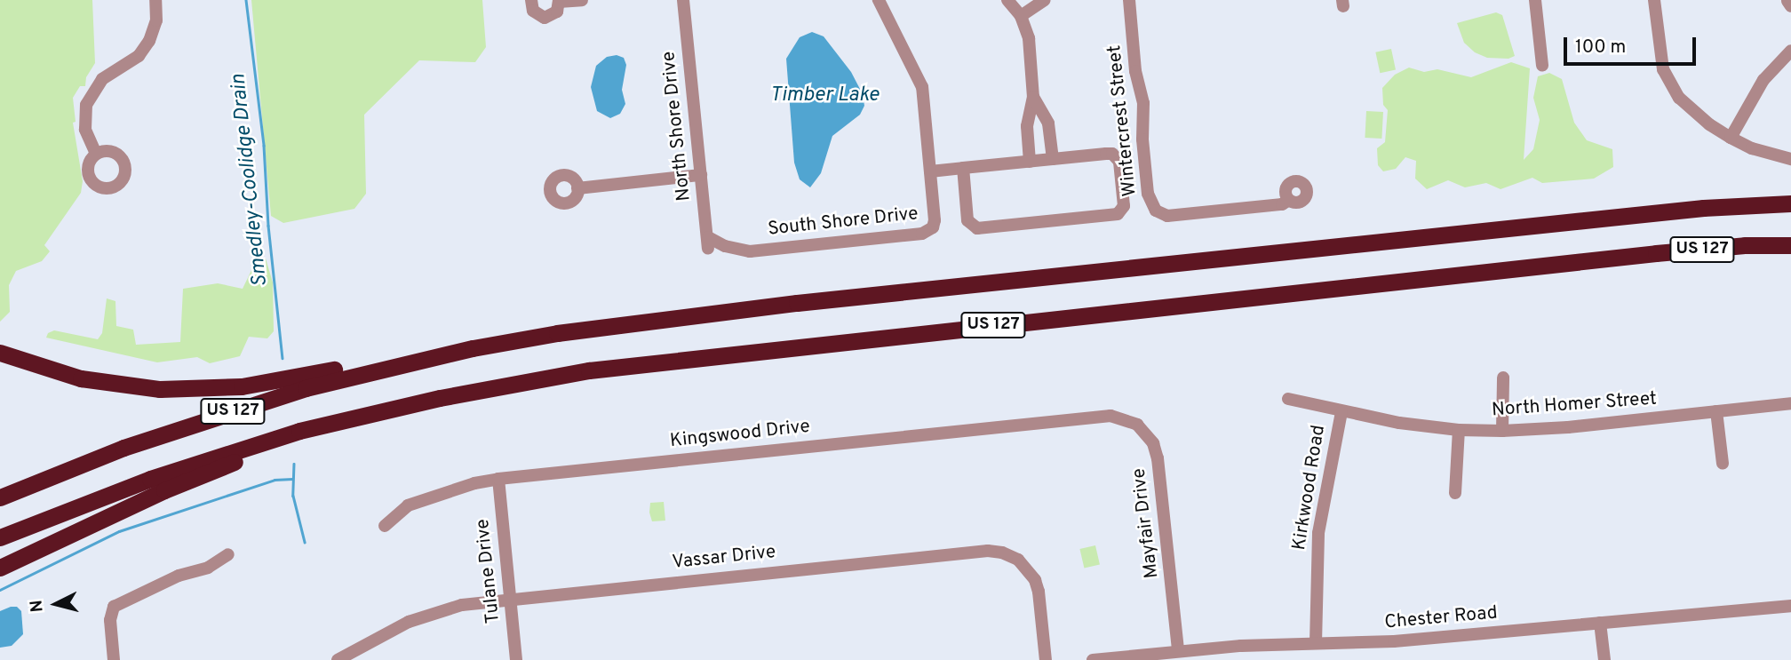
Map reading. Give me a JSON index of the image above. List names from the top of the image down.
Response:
{
  "streets": {
    "highway": ["US 127"],
    "street": [
      "Wintercrest Street",
      "North Shore Drive",
      "South Shore Drive",
      "North Homer Street",
      "Kingswood Drive",
      "Kirkwood Road",
      "Mayfair Drive",
      "Vassar Drive",
      "Tulane Drive",
      "Chester Road"
    ]
  },
  "crossings": [
    ["North Shore Drive", "South Shore Drive"],
    ["North Homer Street", "Kirkwood Road"],
    ["Kingswood Drive", "Mayfair Drive"],
    ["Kingswood Drive", "Tulane Drive"],
    ["Kirkwood Road", "Chester Road"],
    ["Mayfair Drive", "Chester Road"],
    ["Vassar Drive", "Tulane Drive"]
  ],
  "water": ["Timber Lake", "Smedley-Coolidge Drain"],
  "scale_bar": "100 m",
  "north": "left"
}
